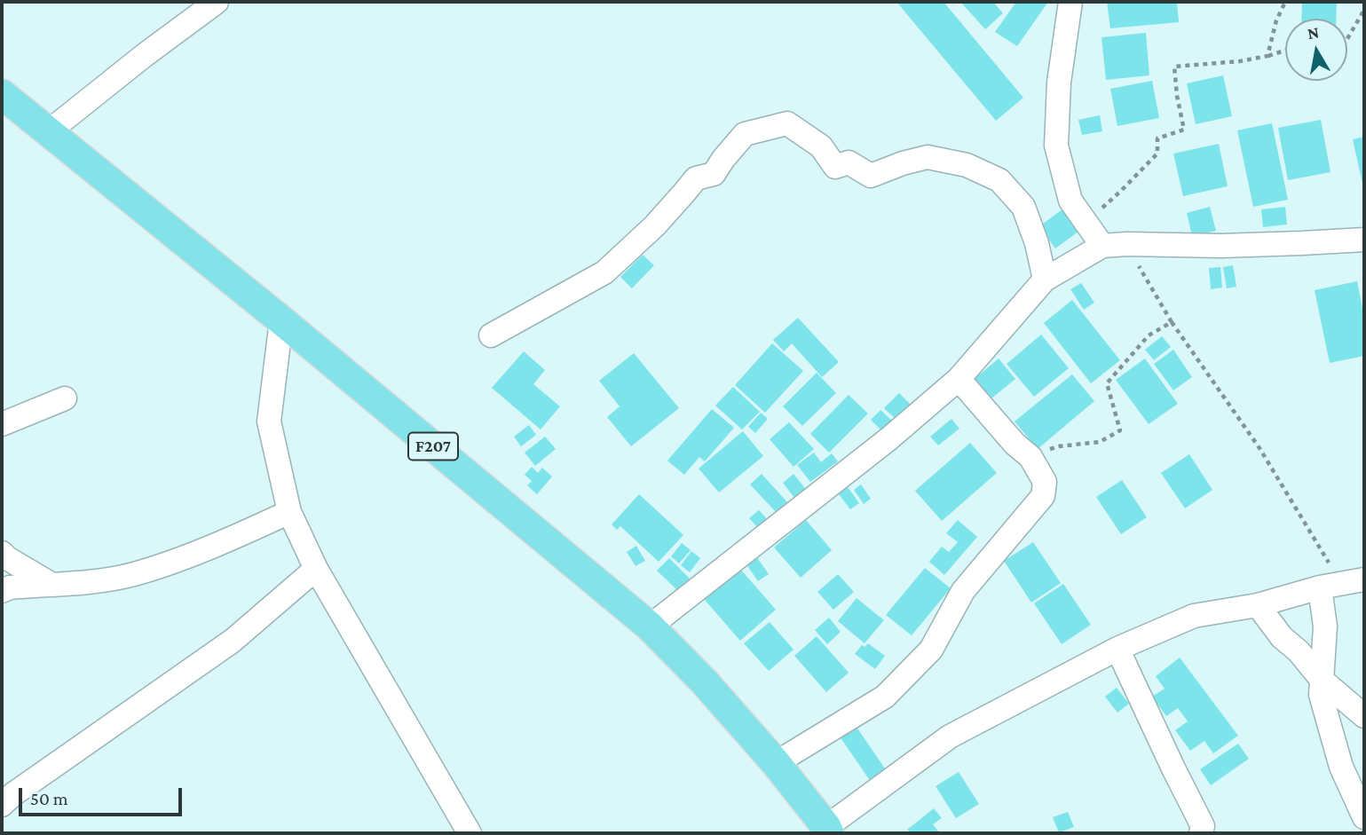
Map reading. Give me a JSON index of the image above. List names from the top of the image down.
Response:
{
  "streets": {
    "main road": ["F207"]
  },
  "scale_bar": "50 m",
  "north": "top"
}
